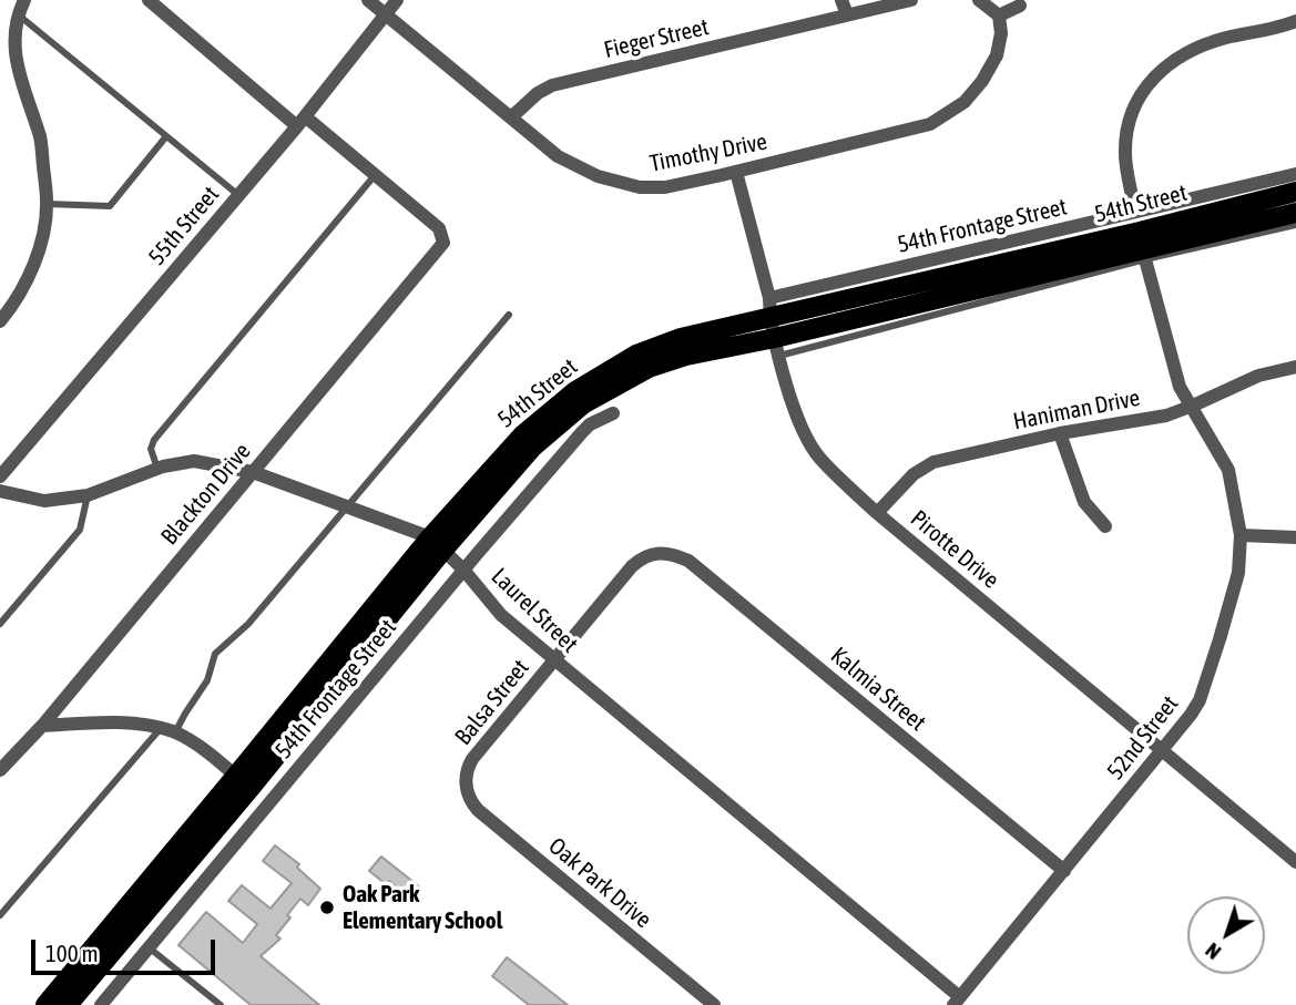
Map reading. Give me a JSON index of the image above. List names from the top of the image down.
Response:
{
  "streets": {
    "main road": ["54th Street"],
    "street": [
      "Fieger Street",
      "Timothy Drive",
      "55th Street",
      "54th Frontage Street",
      "Haniman Drive",
      "Blackton Drive",
      "Pirotte Drive",
      "Laurel Street",
      "Kalmia Street",
      "Balsa Street",
      "52nd Street",
      "Oak Park Drive"
    ]
  },
  "crossings": [
    ["Fieger Street", "Timothy Drive"],
    ["Timothy Drive", "55th Street"],
    ["Timothy Drive", "Pirotte Drive"],
    ["54th Street", "54th Frontage Street"],
    ["54th Street", "Pirotte Drive"],
    ["54th Street", "Laurel Street"],
    ["54th Frontage Street", "Pirotte Drive"],
    ["54th Frontage Street", "Laurel Street"],
    ["Haniman Drive", "Pirotte Drive"],
    ["Haniman Drive", "52nd Street"],
    ["Blackton Drive", "Laurel Street"],
    ["Pirotte Drive", "52nd Street"],
    ["Laurel Street", "Balsa Street"],
    ["Laurel Street", "52nd Street"],
    ["Kalmia Street", "Balsa Street"],
    ["Kalmia Street", "52nd Street"],
    ["Balsa Street", "Oak Park Drive"]
  ],
  "places": ["Oak Park Elementary School"],
  "scale_bar": "100 m",
  "north": "bottom left"
}
